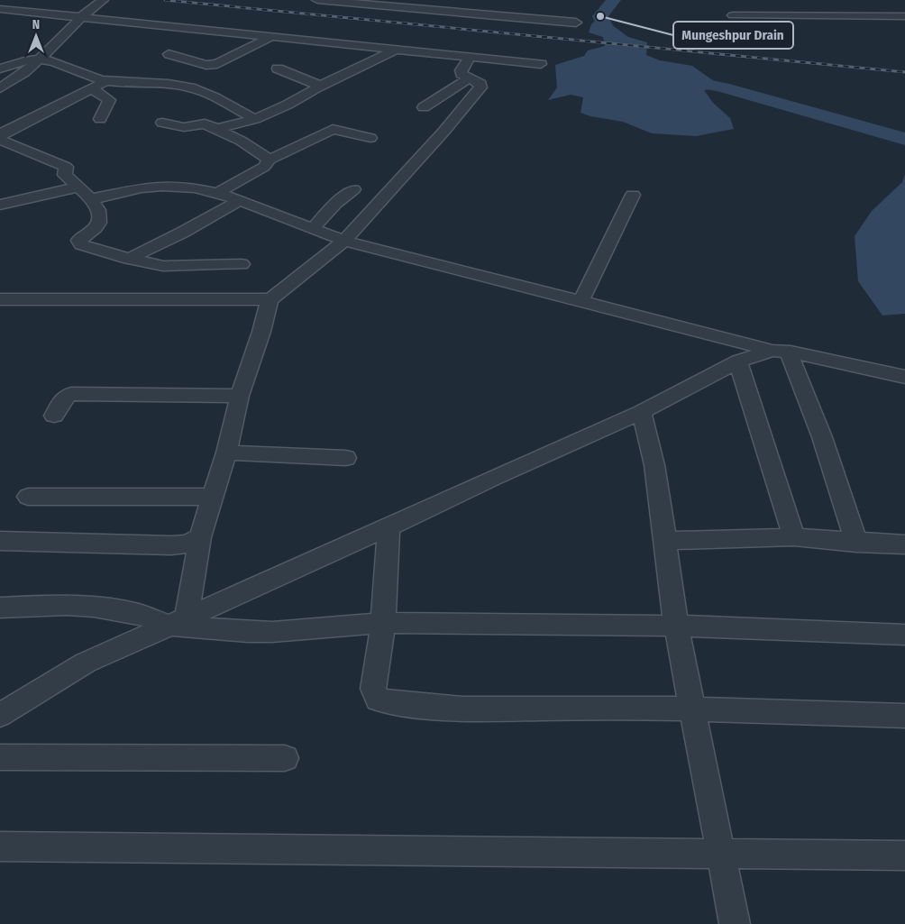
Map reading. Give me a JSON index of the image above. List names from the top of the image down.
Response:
{
  "places": ["Mungeshpur Drain"],
  "north": "top"
}
